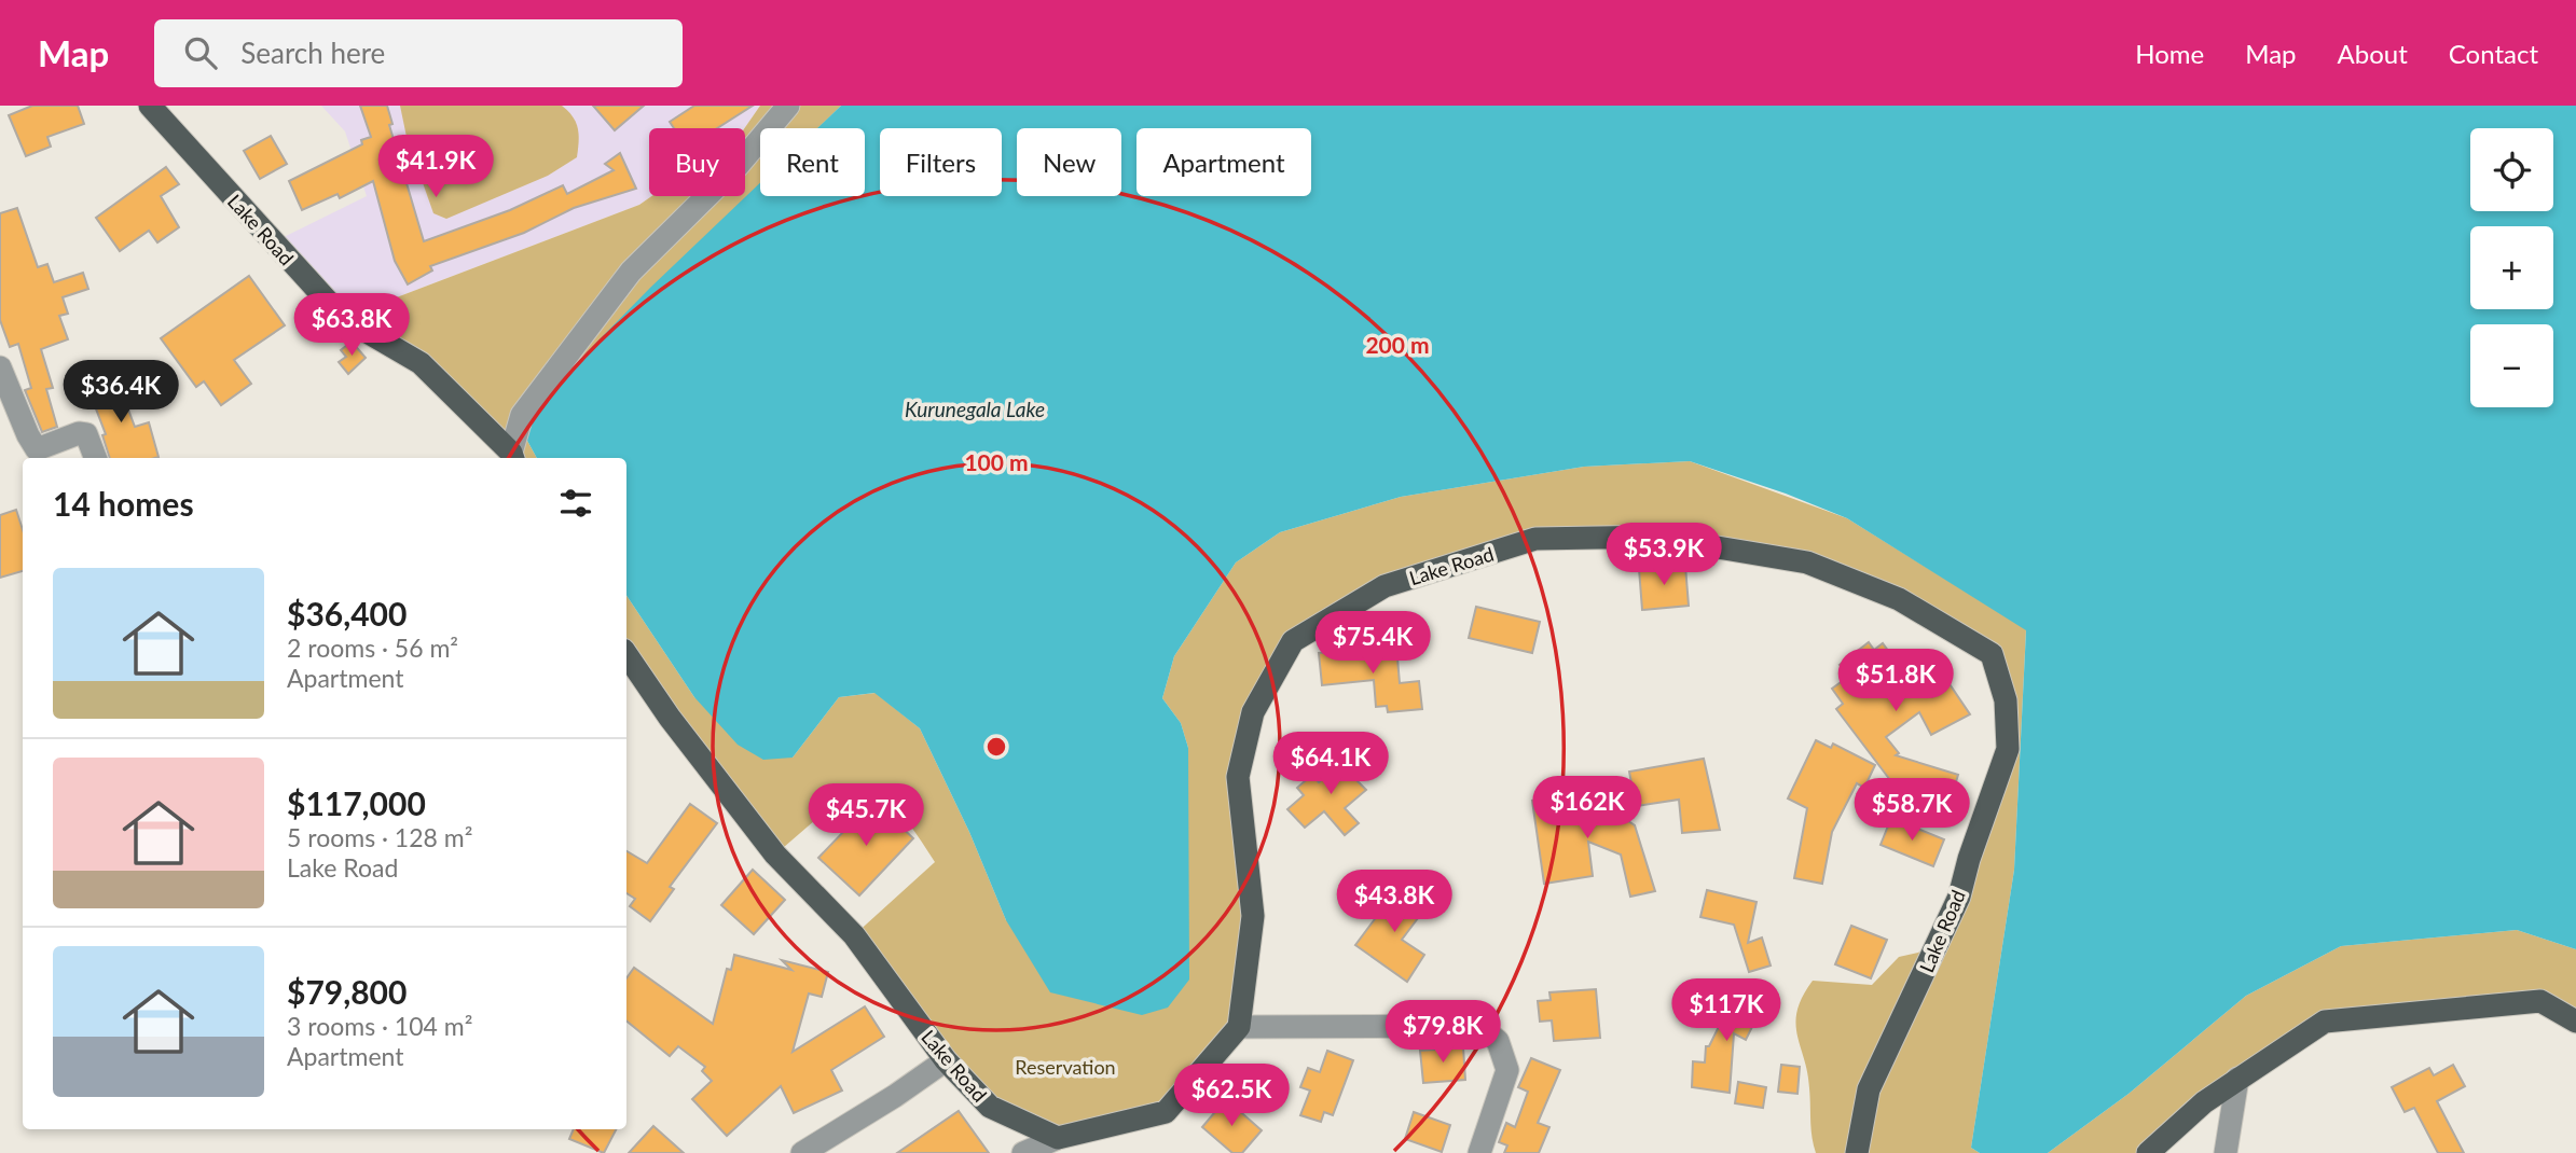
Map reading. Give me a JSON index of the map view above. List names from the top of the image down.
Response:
{
  "streets": {
    "main road": ["Lake Road"]
  },
  "water": ["Kurunegala Lake"],
  "parks": ["Reservation"],
  "page": {
    "header": "Map",
    "search": "Search here",
    "nav": [
      "Home",
      "Map",
      "About",
      "Contact"
    ],
    "map_buttons": ["+", "−"],
    "chip": [
      "Buy",
      "Rent",
      "Filters",
      "New",
      "Apartment"
    ],
    "price": [
      "$41.9K",
      "$63.8K",
      "$36.4K",
      "$53.9K",
      "$75.4K",
      "$51.8K",
      "$64.1K",
      "$162K",
      "$58.7K",
      "$45.7K",
      "$43.8K",
      "$117K",
      "$79.8K",
      "$62.5K"
    ],
    "heading": "14 homes",
    "list": [
      {
        "name": "$36,400",
        "note": "2 rooms · 56 m² · Apartment"
      },
      {
        "name": "$117,000",
        "note": "5 rooms · 128 m² · Lake Road"
      },
      {
        "name": "$79,800",
        "note": "3 rooms · 104 m² · Apartment"
      }
    ]
  },
  "rings": ["200 m", "100 m"]
}
